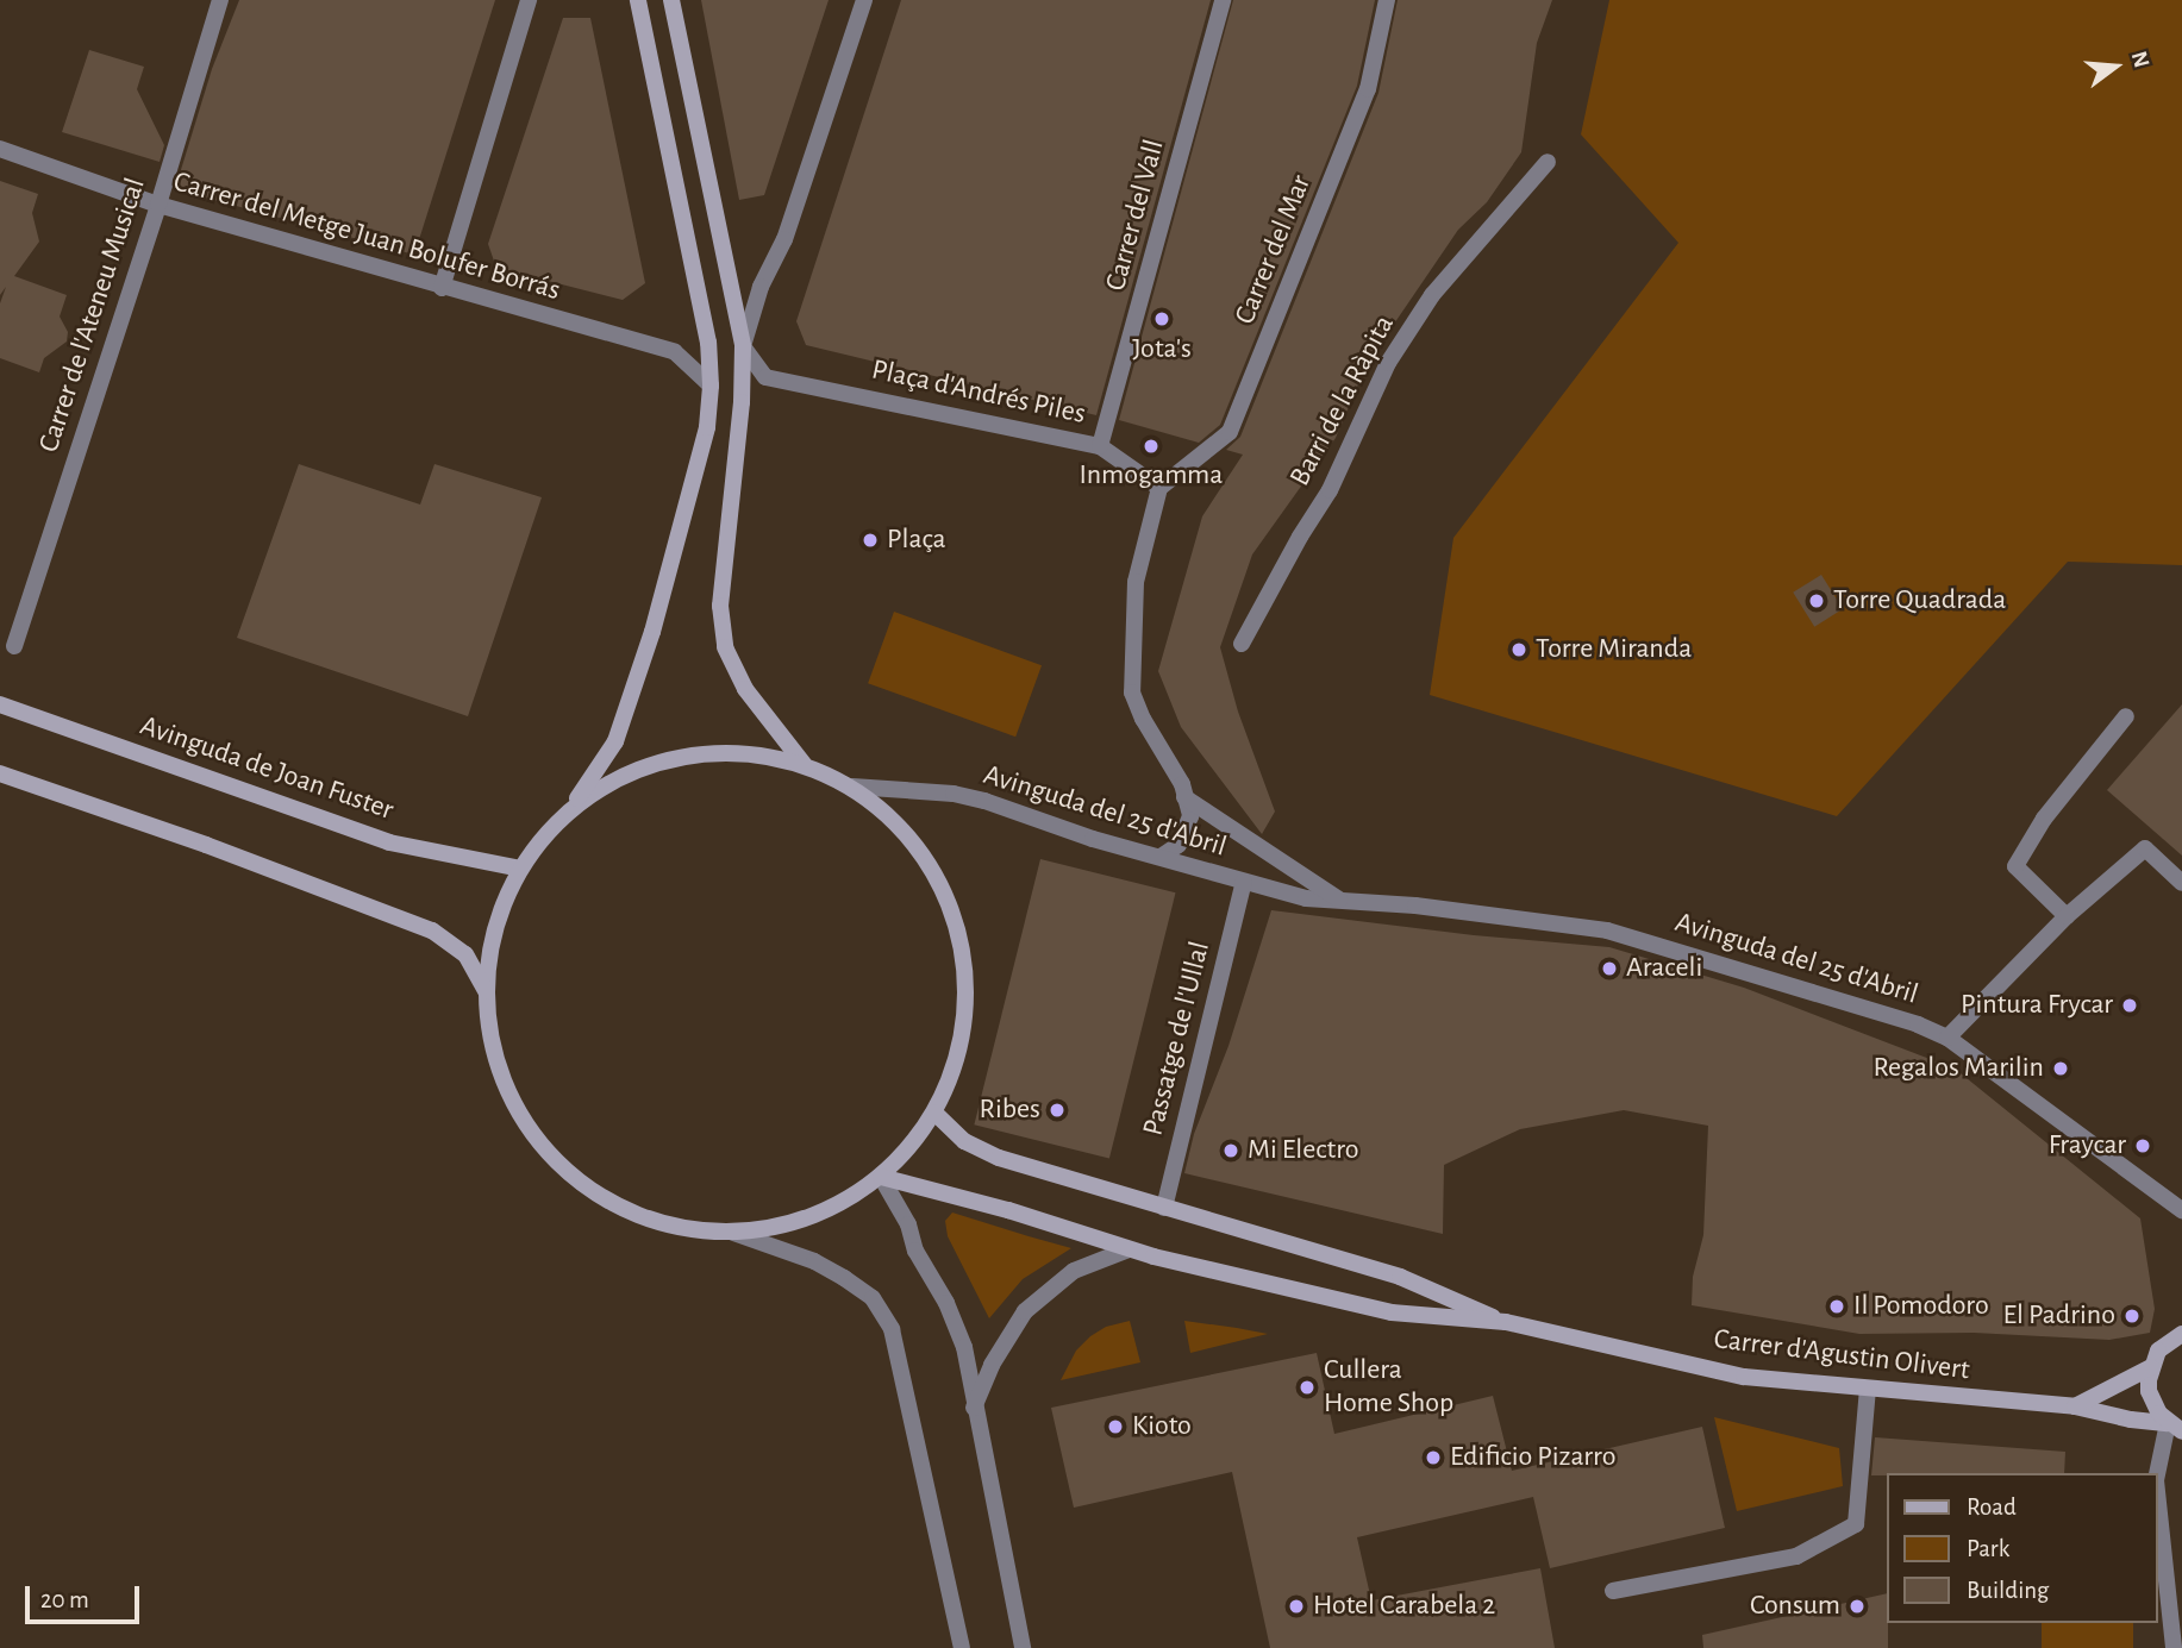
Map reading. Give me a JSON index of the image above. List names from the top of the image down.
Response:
{
  "streets": {
    "street": [
      "Carrer del Vall",
      "Carrer del Metge Juan Bolufer Borrás",
      "Carrer del Mar",
      "Carrer de l'Ateneu Musical",
      "Plaça d'Andrés Piles",
      "Barri de la Ràpita",
      "Avinguda de Joan Fuster",
      "Avinguda del 25 d'Abril",
      "Passatge de l'Ullal",
      "Carrer d'Agustin Olivert"
    ]
  },
  "crossings": [
    ["Carrer del Vall", "Plaça d'Andrés Piles"],
    ["Carrer del Metge Juan Bolufer Borrás", "Carrer de l'Ateneu Musical"],
    ["Carrer del Mar", "Plaça d'Andrés Piles"],
    ["Avinguda del 25 d'Abril", "Passatge de l'Ullal"]
  ],
  "places": [
    "Jota's",
    "Inmogamma",
    "Plaça",
    "Torre Quadrada",
    "Torre Miranda",
    "Araceli",
    "Pintura Frycar",
    "Regalos Marilin",
    "Ribes",
    "Fraycar",
    "Mi Electro",
    "Il Pomodoro",
    "El Padrino",
    "Cullera Home Shop",
    "Kioto",
    "Edificio Pizarro",
    "Hotel Carabela 2",
    "Consum"
  ],
  "legend": ["Road", "Park", "Building"],
  "scale_bar": "20 m",
  "north": "right"
}
